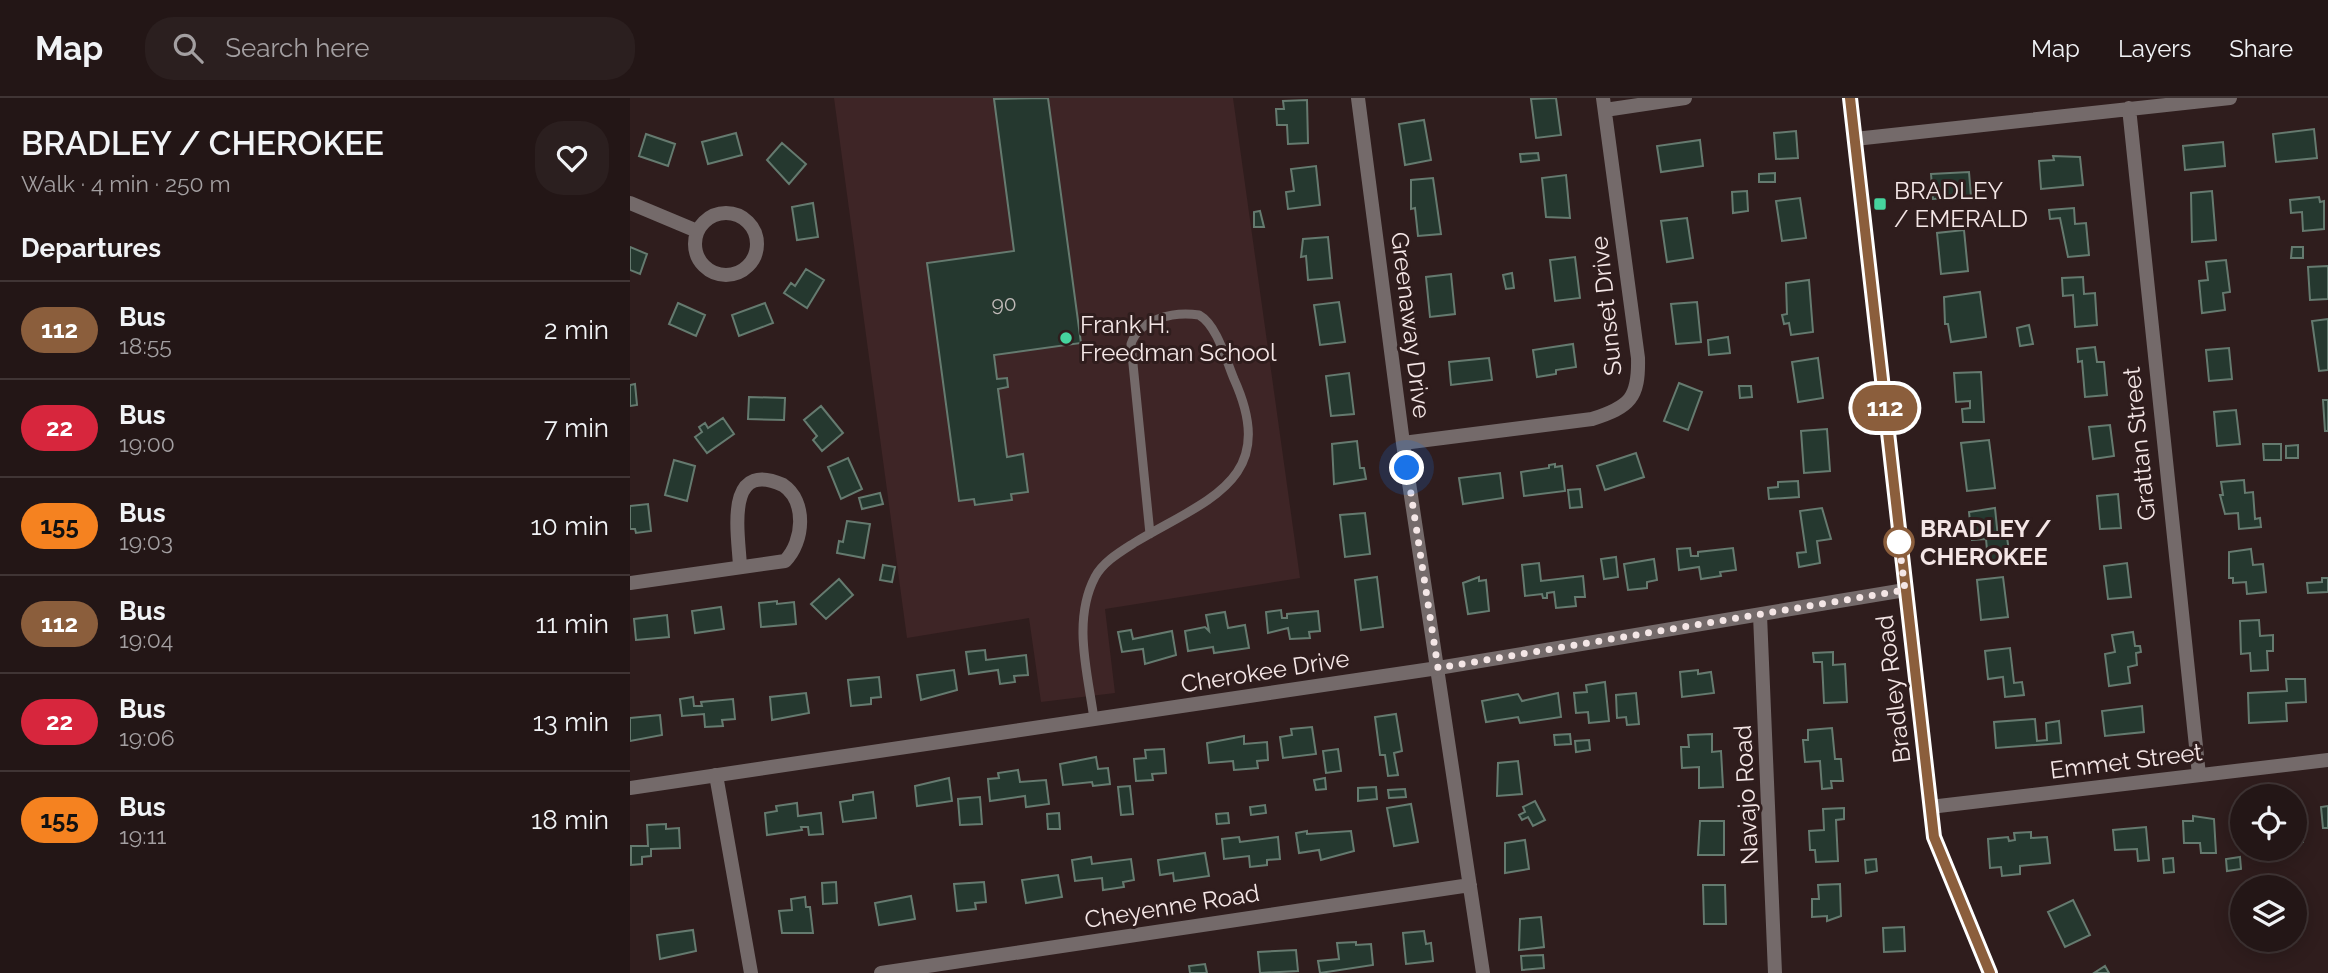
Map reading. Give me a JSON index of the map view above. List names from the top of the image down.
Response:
{
  "streets": {
    "main road": ["Bradley Road"],
    "street": [
      "Sunset Drive",
      "Greenaway Drive",
      "Grattan Street",
      "Cherokee Drive",
      "Emmet Street",
      "Navajo Road",
      "Cheyenne Road"
    ]
  },
  "crossings": [
    ["Sunset Drive", "Greenaway Drive"],
    ["Greenaway Drive", "Cherokee Drive"],
    ["Greenaway Drive", "Cheyenne Road"],
    ["Grattan Street", "Emmet Street"],
    ["Cherokee Drive", "Bradley Road"],
    ["Cherokee Drive", "Navajo Road"],
    ["Bradley Road", "Emmet Street"]
  ],
  "places": {
    "transit": ["BRADLEY / EMERALD"],
    "other": ["Frank H. Freedman School", "BRADLEY / CHEROKEE"]
  },
  "lines": ["bus line 112"],
  "house_numbers": ["90"],
  "page": {
    "header": "Map",
    "search": "Search here",
    "nav": ["Map", "Layers", "Share"],
    "heading": [
      ["BRADLEY / CHEROKEE", "Walk · 4 min · 250 m"],
      "Departures"
    ],
    "on_map": "112",
    "list": [
      {
        "mark": "112",
        "name": "Bus",
        "note": "18:55",
        "value": "2 min"
      },
      {
        "mark": "22",
        "name": "Bus",
        "note": "19:00",
        "value": "7 min"
      },
      {
        "mark": "155",
        "name": "Bus",
        "note": "19:03",
        "value": "10 min"
      },
      {
        "mark": "112",
        "name": "Bus",
        "note": "19:04",
        "value": "11 min"
      },
      {
        "mark": "22",
        "name": "Bus",
        "note": "19:06",
        "value": "13 min"
      },
      {
        "mark": "155",
        "name": "Bus",
        "note": "19:11",
        "value": "18 min"
      }
    ]
  }
}
